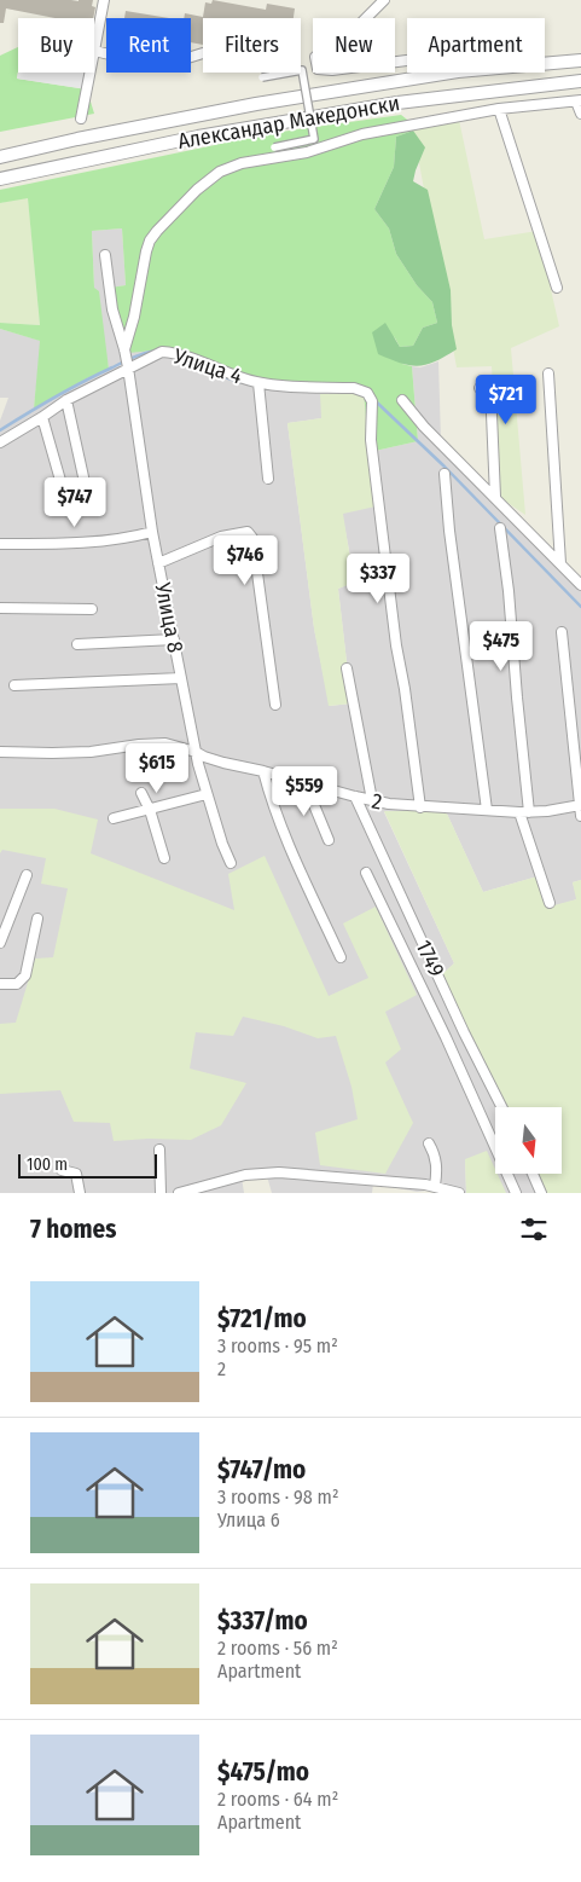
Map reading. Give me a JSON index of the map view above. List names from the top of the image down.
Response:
{
  "streets": {
    "street": [
      "Александар Македонски",
      "Улица 4",
      "Улица 8",
      "2",
      "1749"
    ]
  },
  "crossings": [
    ["Улица 4", "Улица 8"],
    ["Улица 4", "2"],
    ["Улица 8", "2"],
    ["2", "1749"]
  ],
  "scale_bar": "100 m",
  "north": "bottom",
  "page": {
    "chip": [
      "Buy",
      "Rent",
      "Filters",
      "New",
      "Apartment"
    ],
    "price": [
      "$721",
      "$747",
      "$746",
      "$337",
      "$475",
      "$615",
      "$559"
    ],
    "scale": "100 m",
    "heading": "7 homes",
    "list": [
      {
        "name": "$721/mo",
        "note": "3 rooms · 95 m² · 2"
      },
      {
        "name": "$747/mo",
        "note": "3 rooms · 98 m² · Улица 6"
      },
      {
        "name": "$337/mo",
        "note": "2 rooms · 56 m² · Apartment"
      },
      {
        "name": "$475/mo",
        "note": "2 rooms · 64 m² · Apartment"
      }
    ]
  }
}
